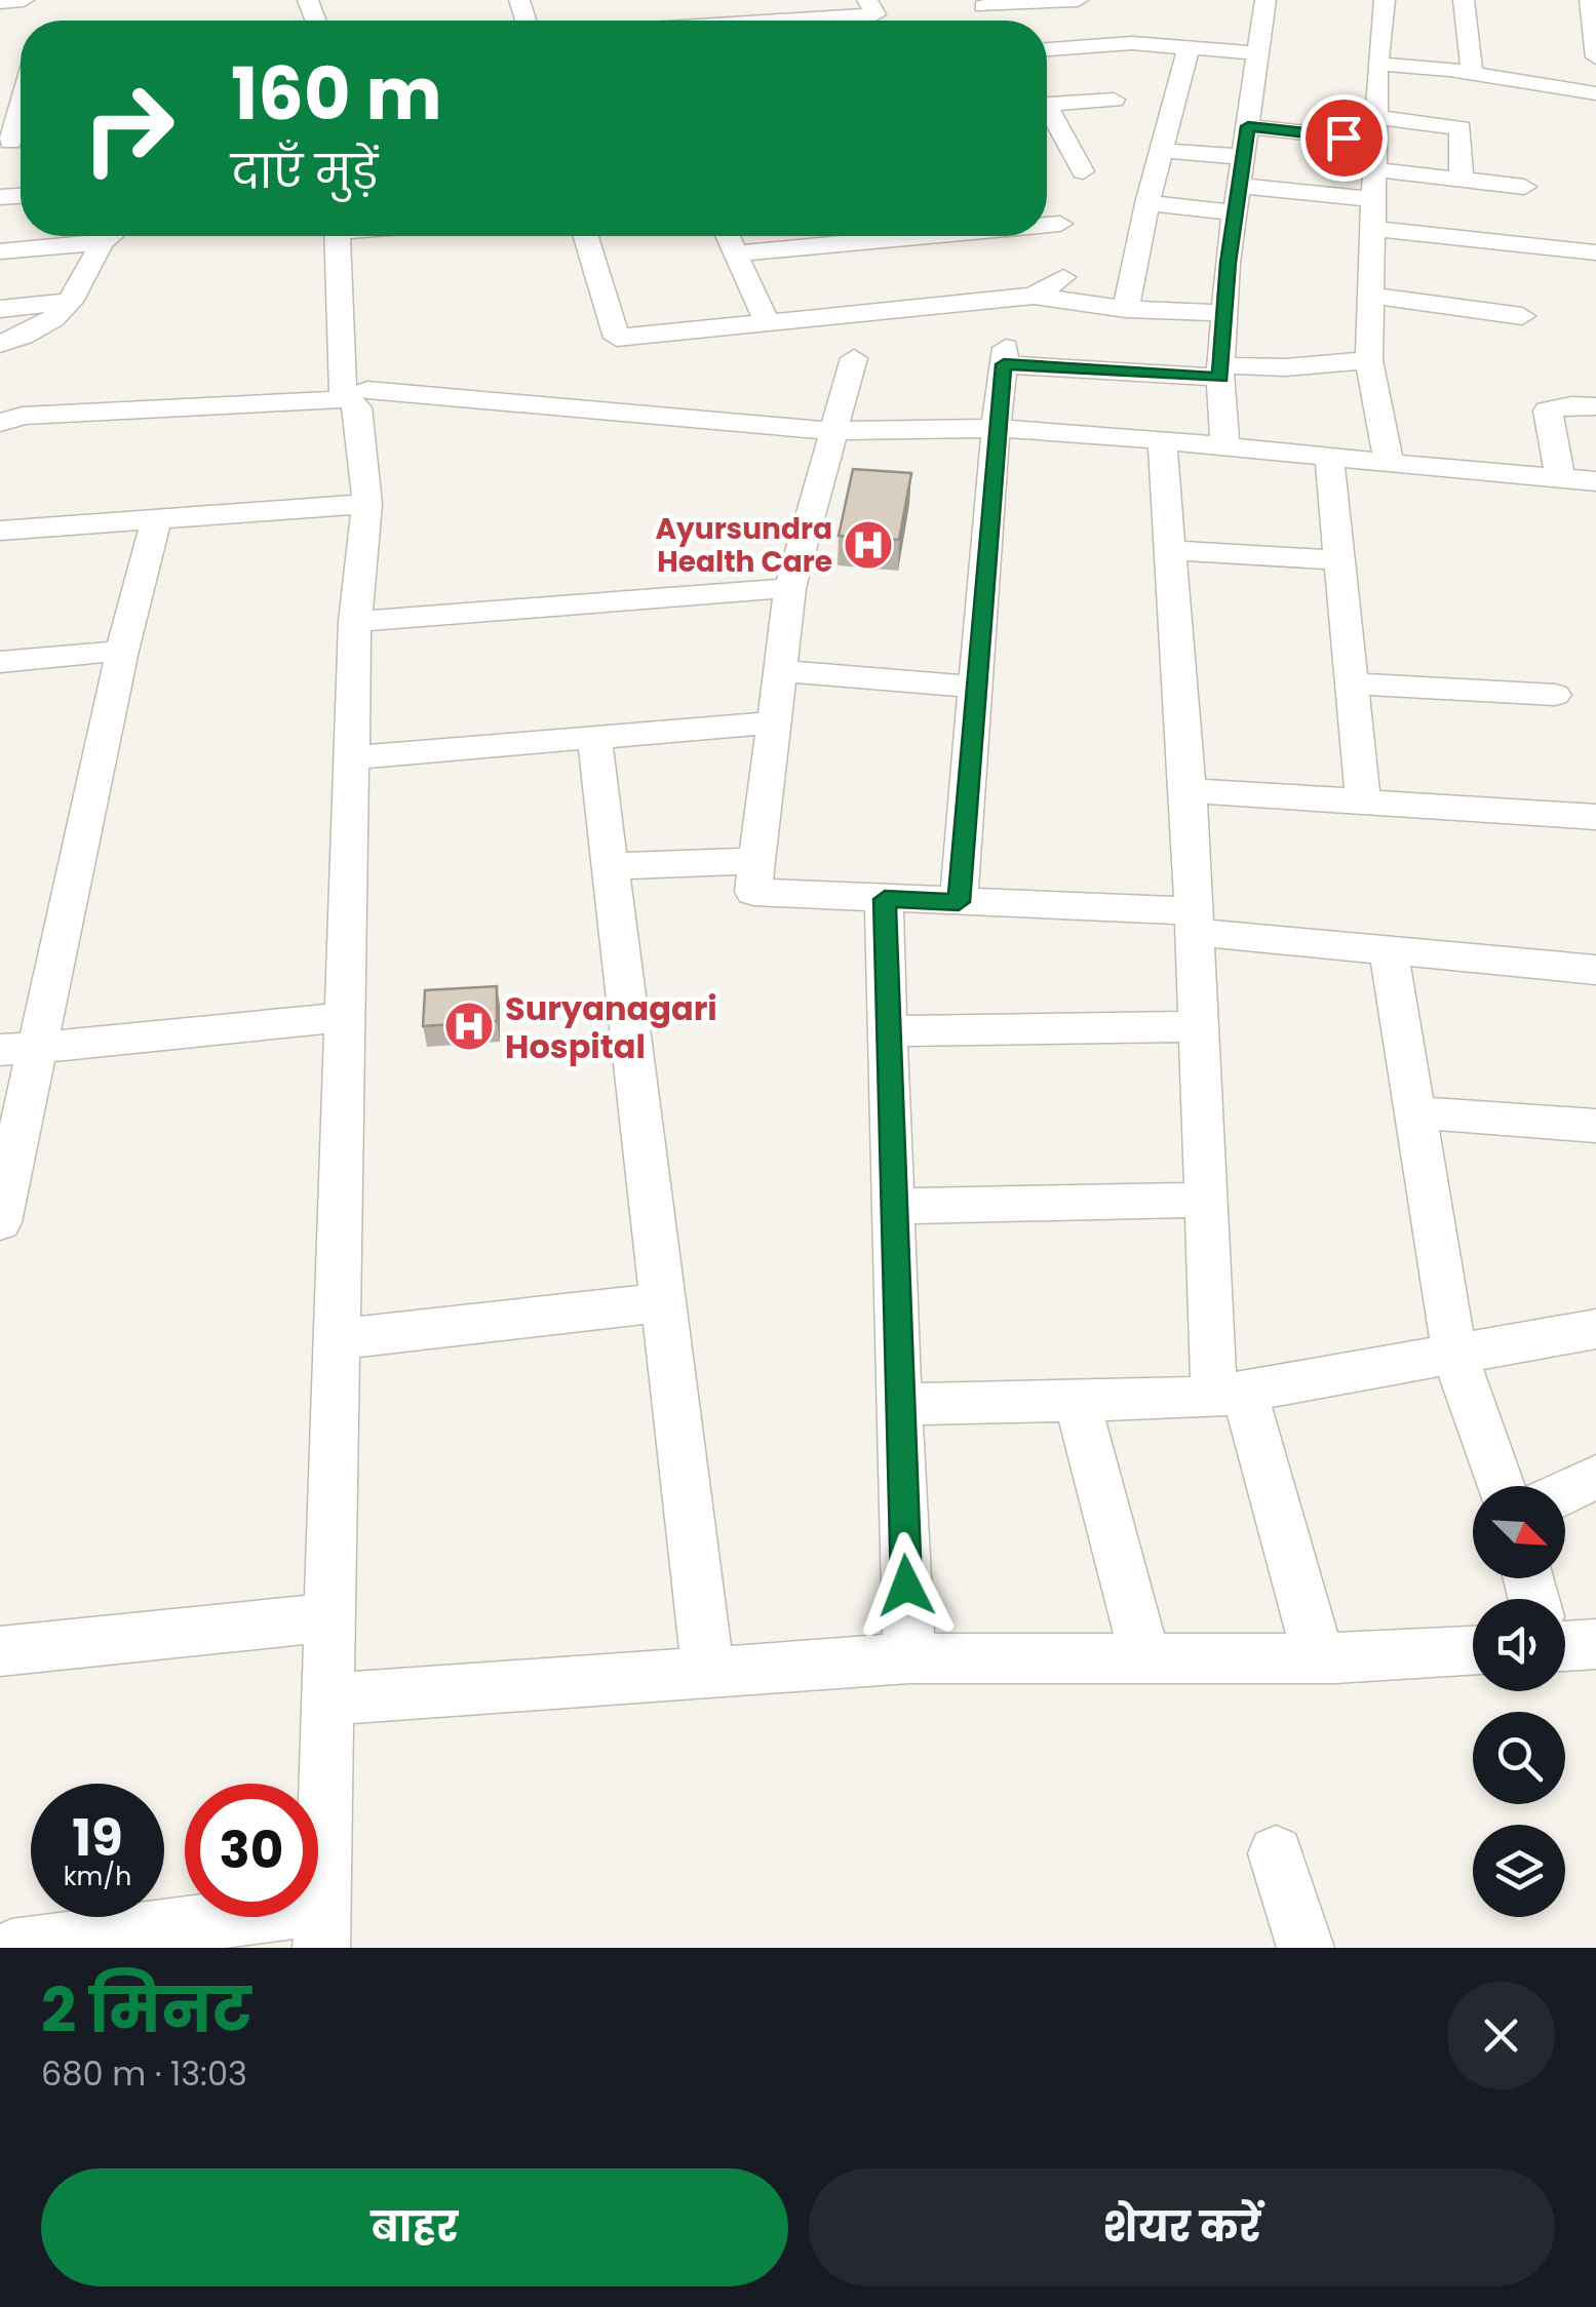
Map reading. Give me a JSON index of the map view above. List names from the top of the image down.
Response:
{
  "places": {
    "hospital": ["Ayursundra Health Care", "Suryanagari Hospital"]
  },
  "north": "bottom right",
  "page": {
    "turn": ["160 m", "दाएँ मुड़ें"],
    "speed": "19 km/h",
    "limit": "30",
    "heading": ["2 मिनट", "680 m · 13:03"],
    "buttons": ["बाहर", "शेयर करें"]
  }
}
